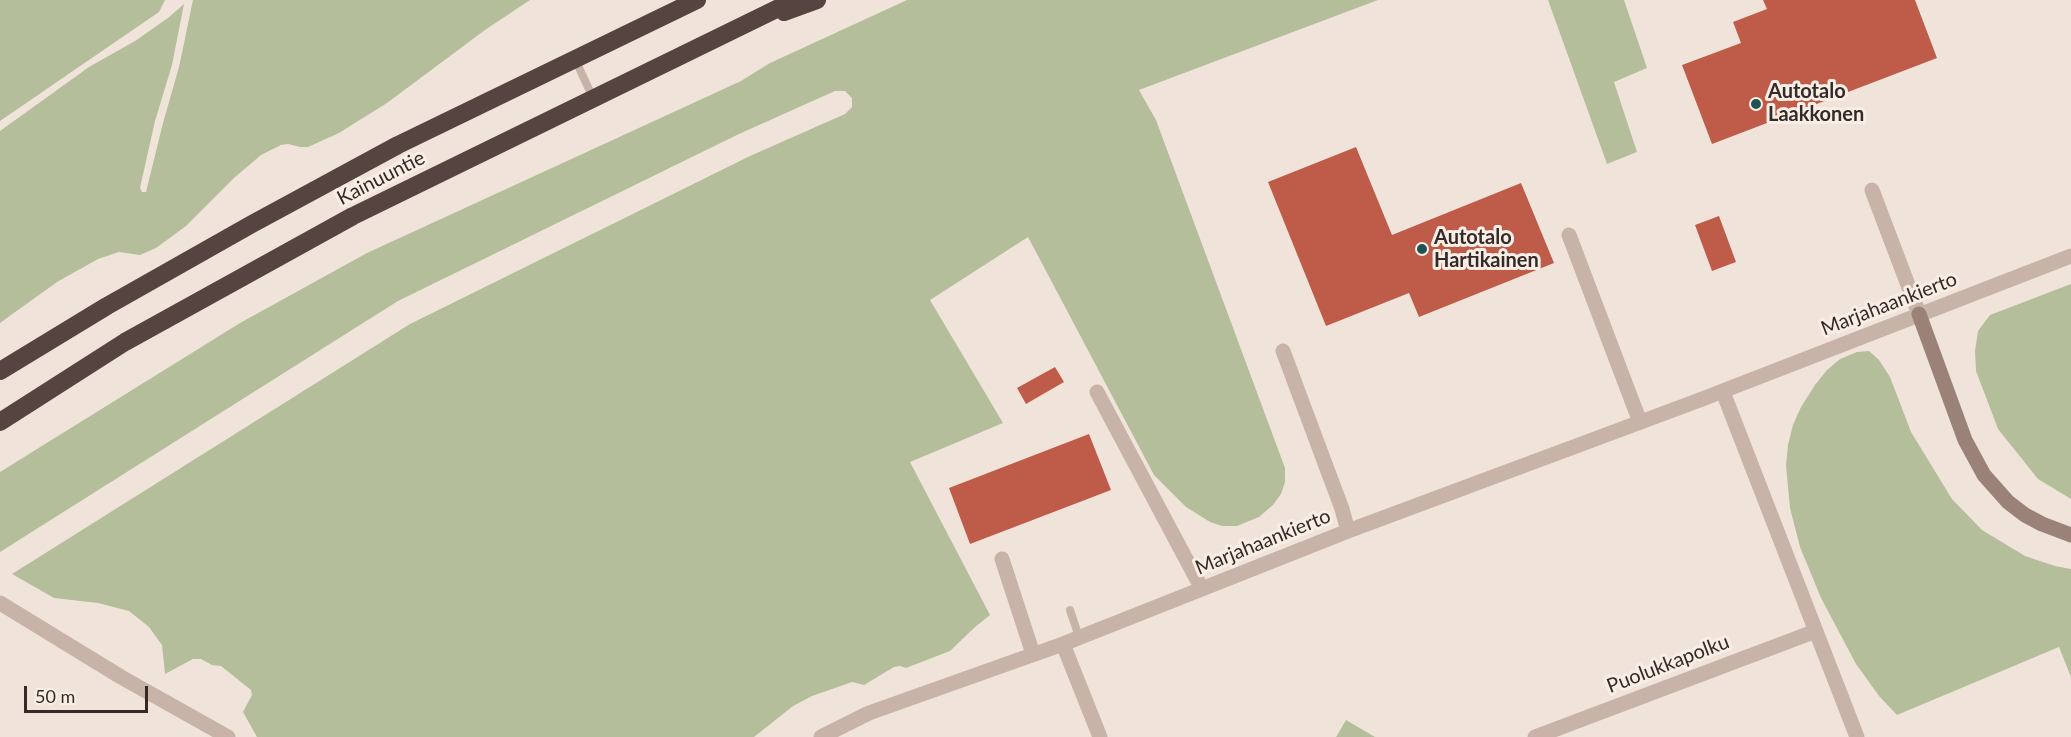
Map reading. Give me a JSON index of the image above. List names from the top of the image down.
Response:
{
  "streets": {
    "highway": ["Kainuuntie"],
    "street": ["Marjahaankierto", "Puolukkapolku"]
  },
  "places": ["Autotalo Laakkonen", "Autotalo Hartikainen"],
  "scale_bar": "50 m"
}
